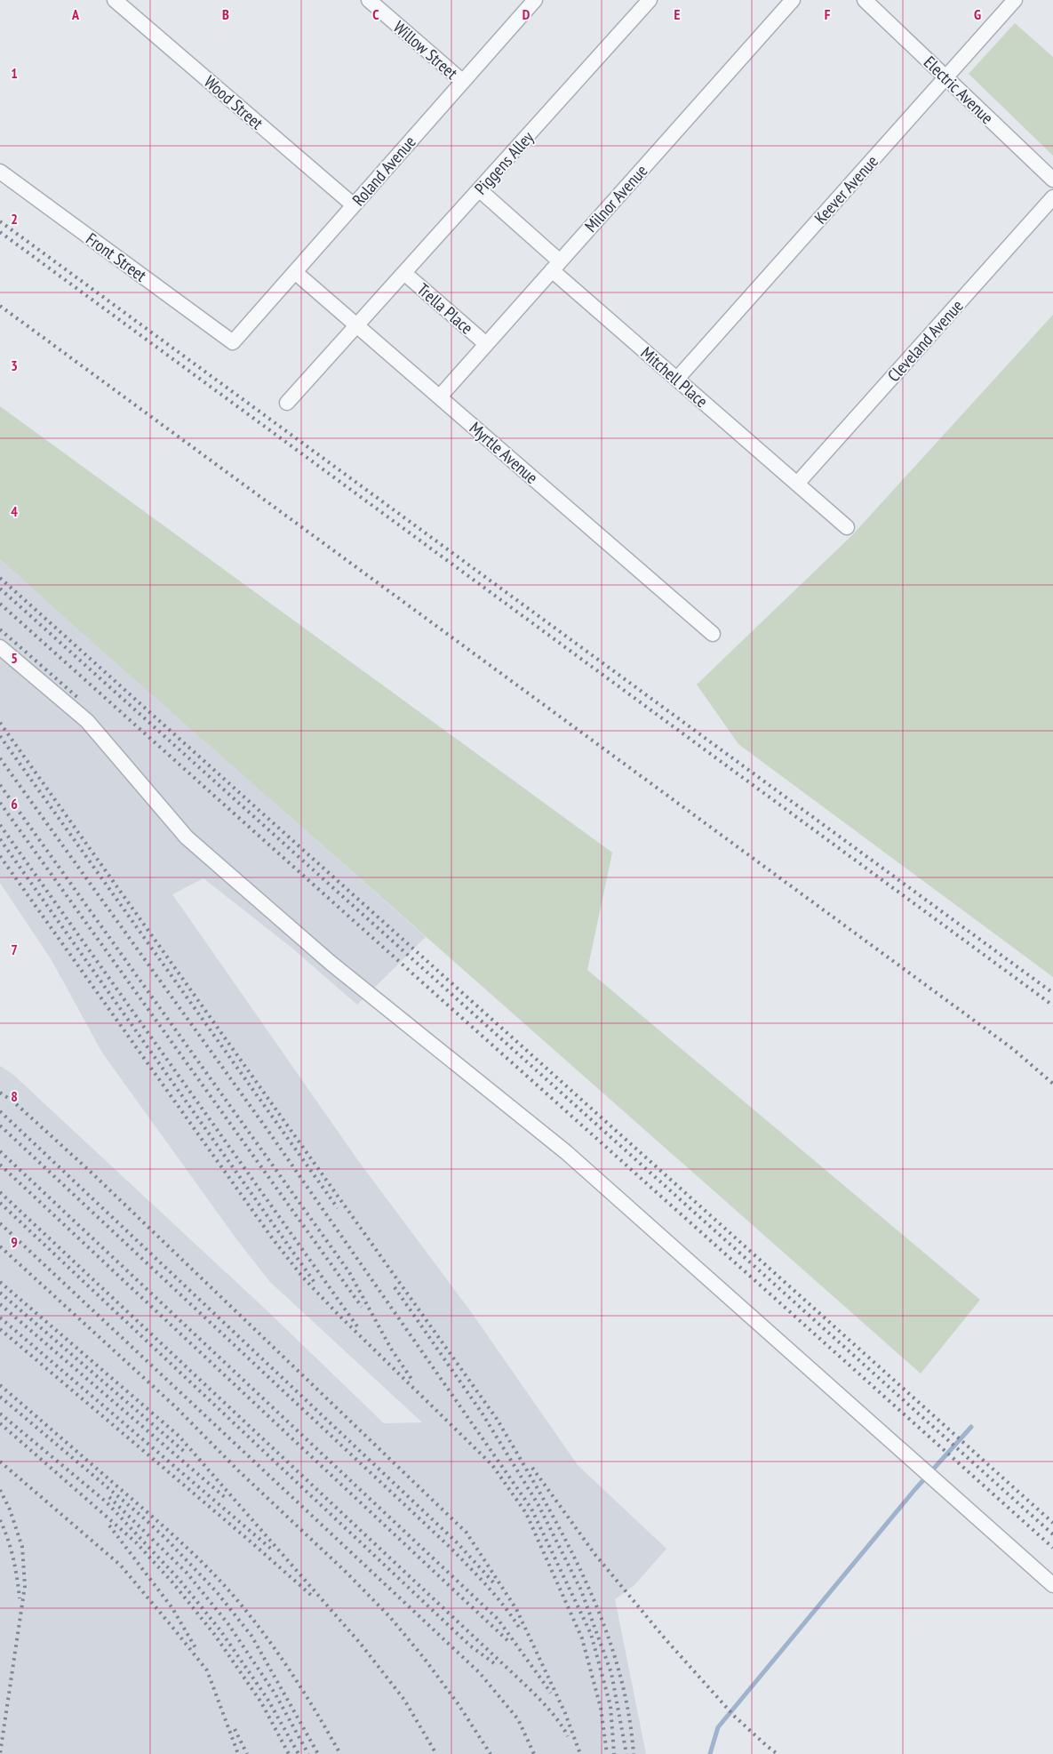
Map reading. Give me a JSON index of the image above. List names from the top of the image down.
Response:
{
  "streets": {
    "street": [
      "Willow Street",
      "Electric Avenue",
      "Wood Street",
      "Piggens Alley",
      "Roland Avenue",
      "Keever Avenue",
      "Milnor Avenue",
      "Front Street",
      "Trella Place",
      "Cleveland Avenue",
      "Mitchell Place",
      "Myrtle Avenue"
    ]
  },
  "crossings": [
    ["Willow Street", "Roland Avenue"],
    ["Electric Avenue", "Keever Avenue"],
    ["Wood Street", "Roland Avenue"],
    ["Piggens Alley", "Trella Place"],
    ["Piggens Alley", "Mitchell Place"],
    ["Piggens Alley", "Myrtle Avenue"],
    ["Roland Avenue", "Front Street"],
    ["Roland Avenue", "Myrtle Avenue"],
    ["Keever Avenue", "Mitchell Place"],
    ["Milnor Avenue", "Trella Place"],
    ["Milnor Avenue", "Mitchell Place"],
    ["Milnor Avenue", "Myrtle Avenue"],
    ["Cleveland Avenue", "Mitchell Place"]
  ],
  "grid": {
    "columns": [
      "A",
      "B",
      "C",
      "D",
      "E",
      "F",
      "G"
    ],
    "rows": [
      "1",
      "2",
      "3",
      "4",
      "5",
      "6",
      "7",
      "8",
      "9"
    ]
  }
}
